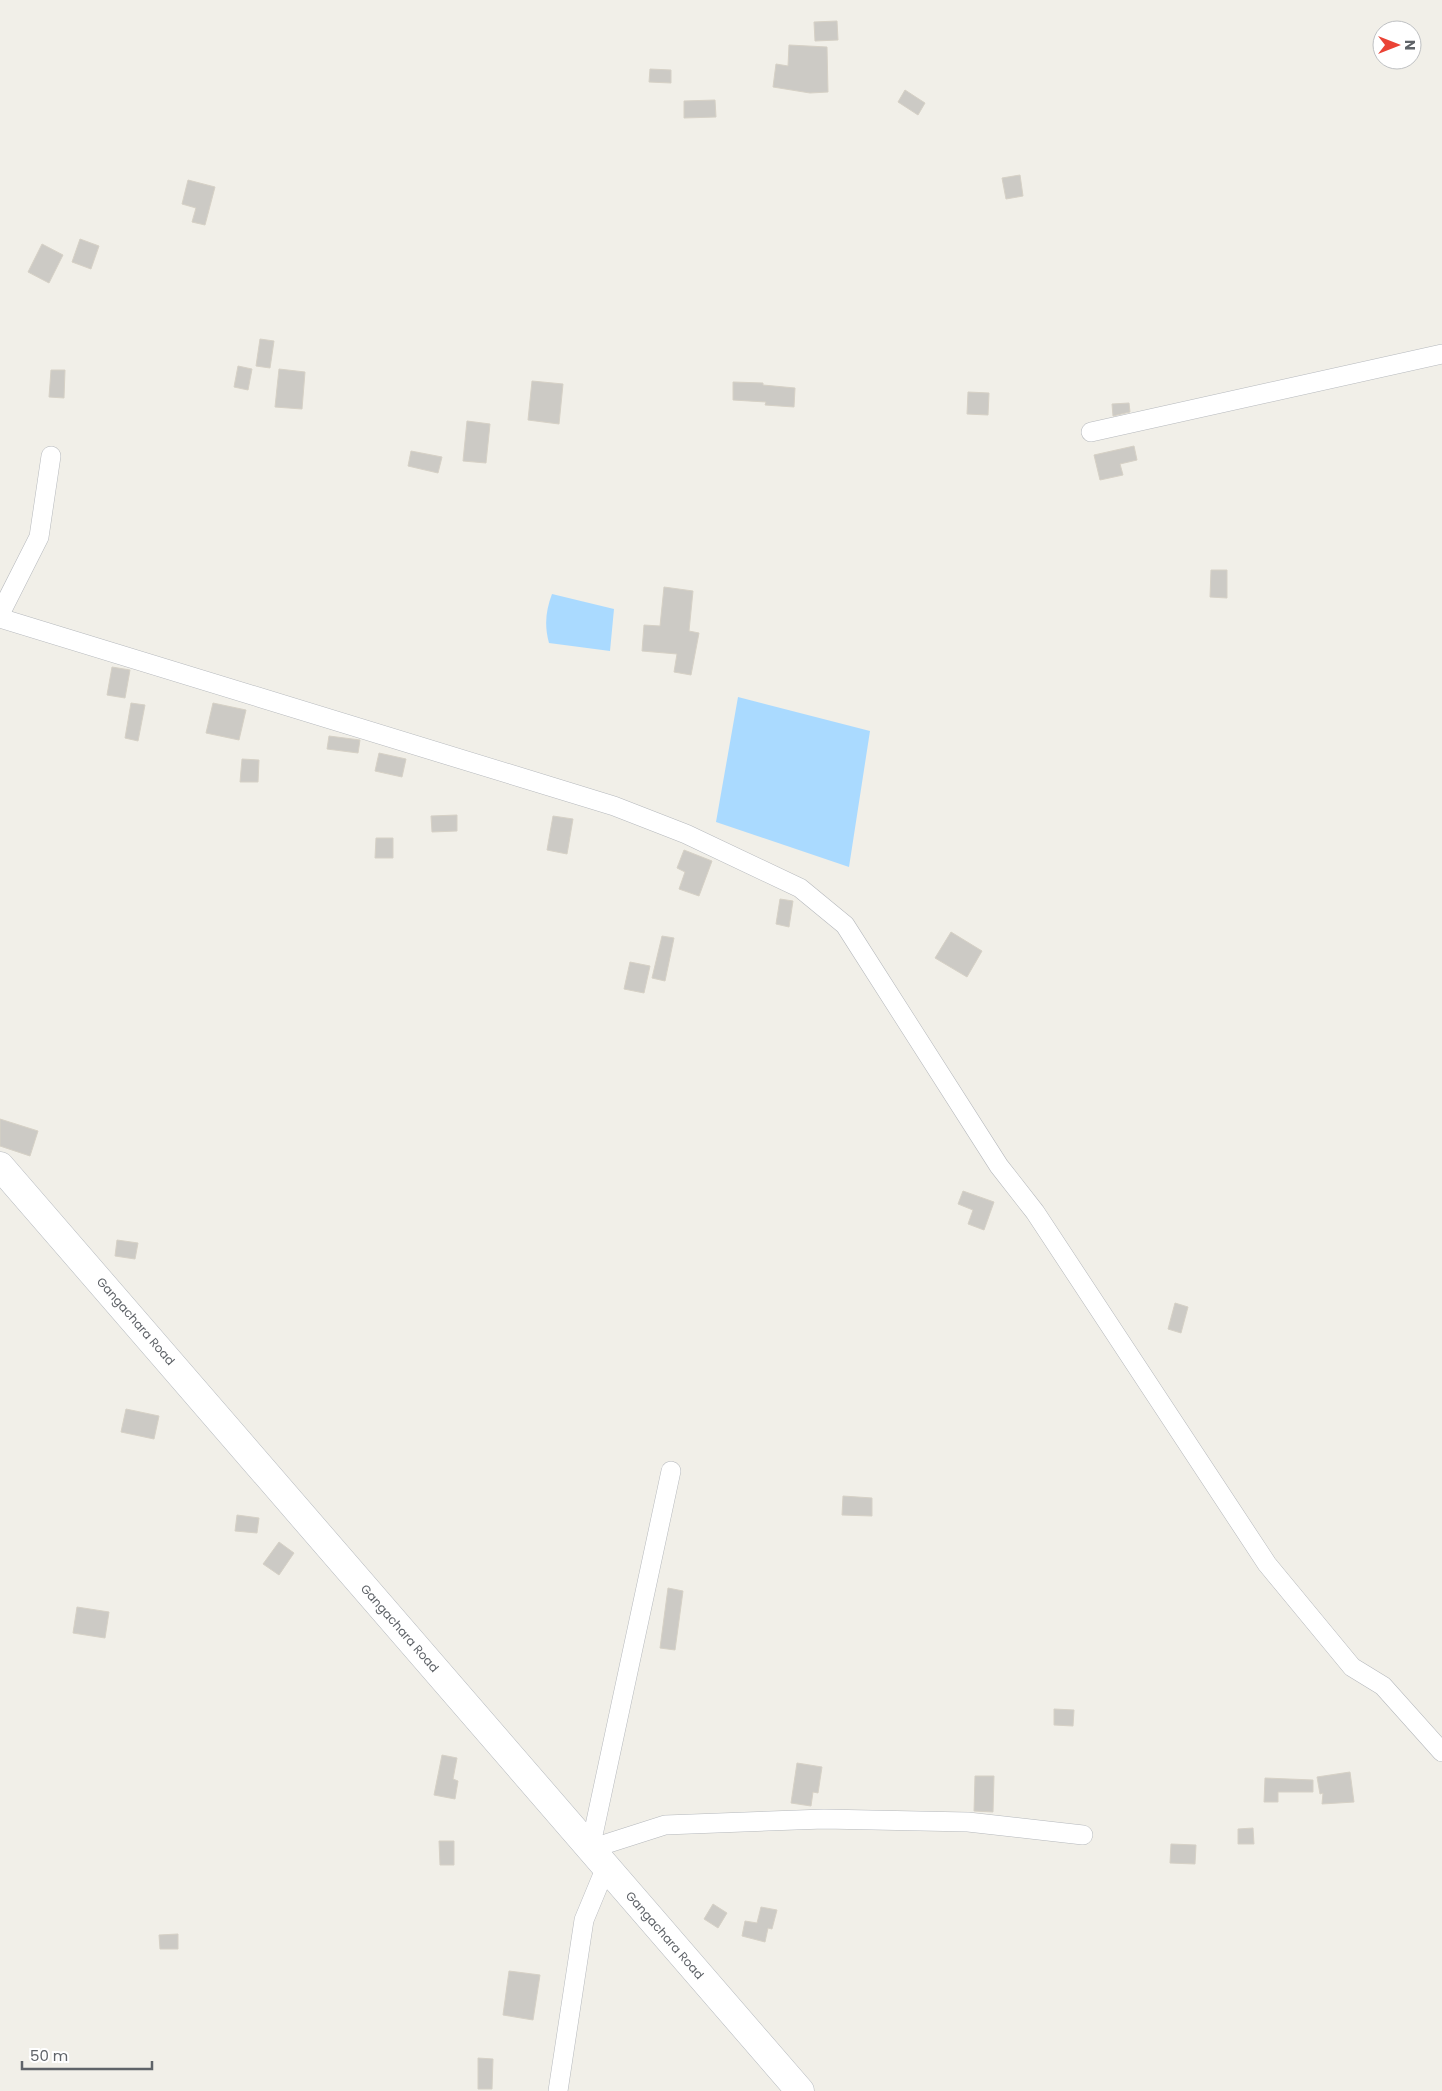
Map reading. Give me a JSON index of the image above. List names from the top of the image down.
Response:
{
  "streets": {
    "main road": ["Gangachara Road"]
  },
  "scale_bar": "50 m",
  "north": "right"
}
